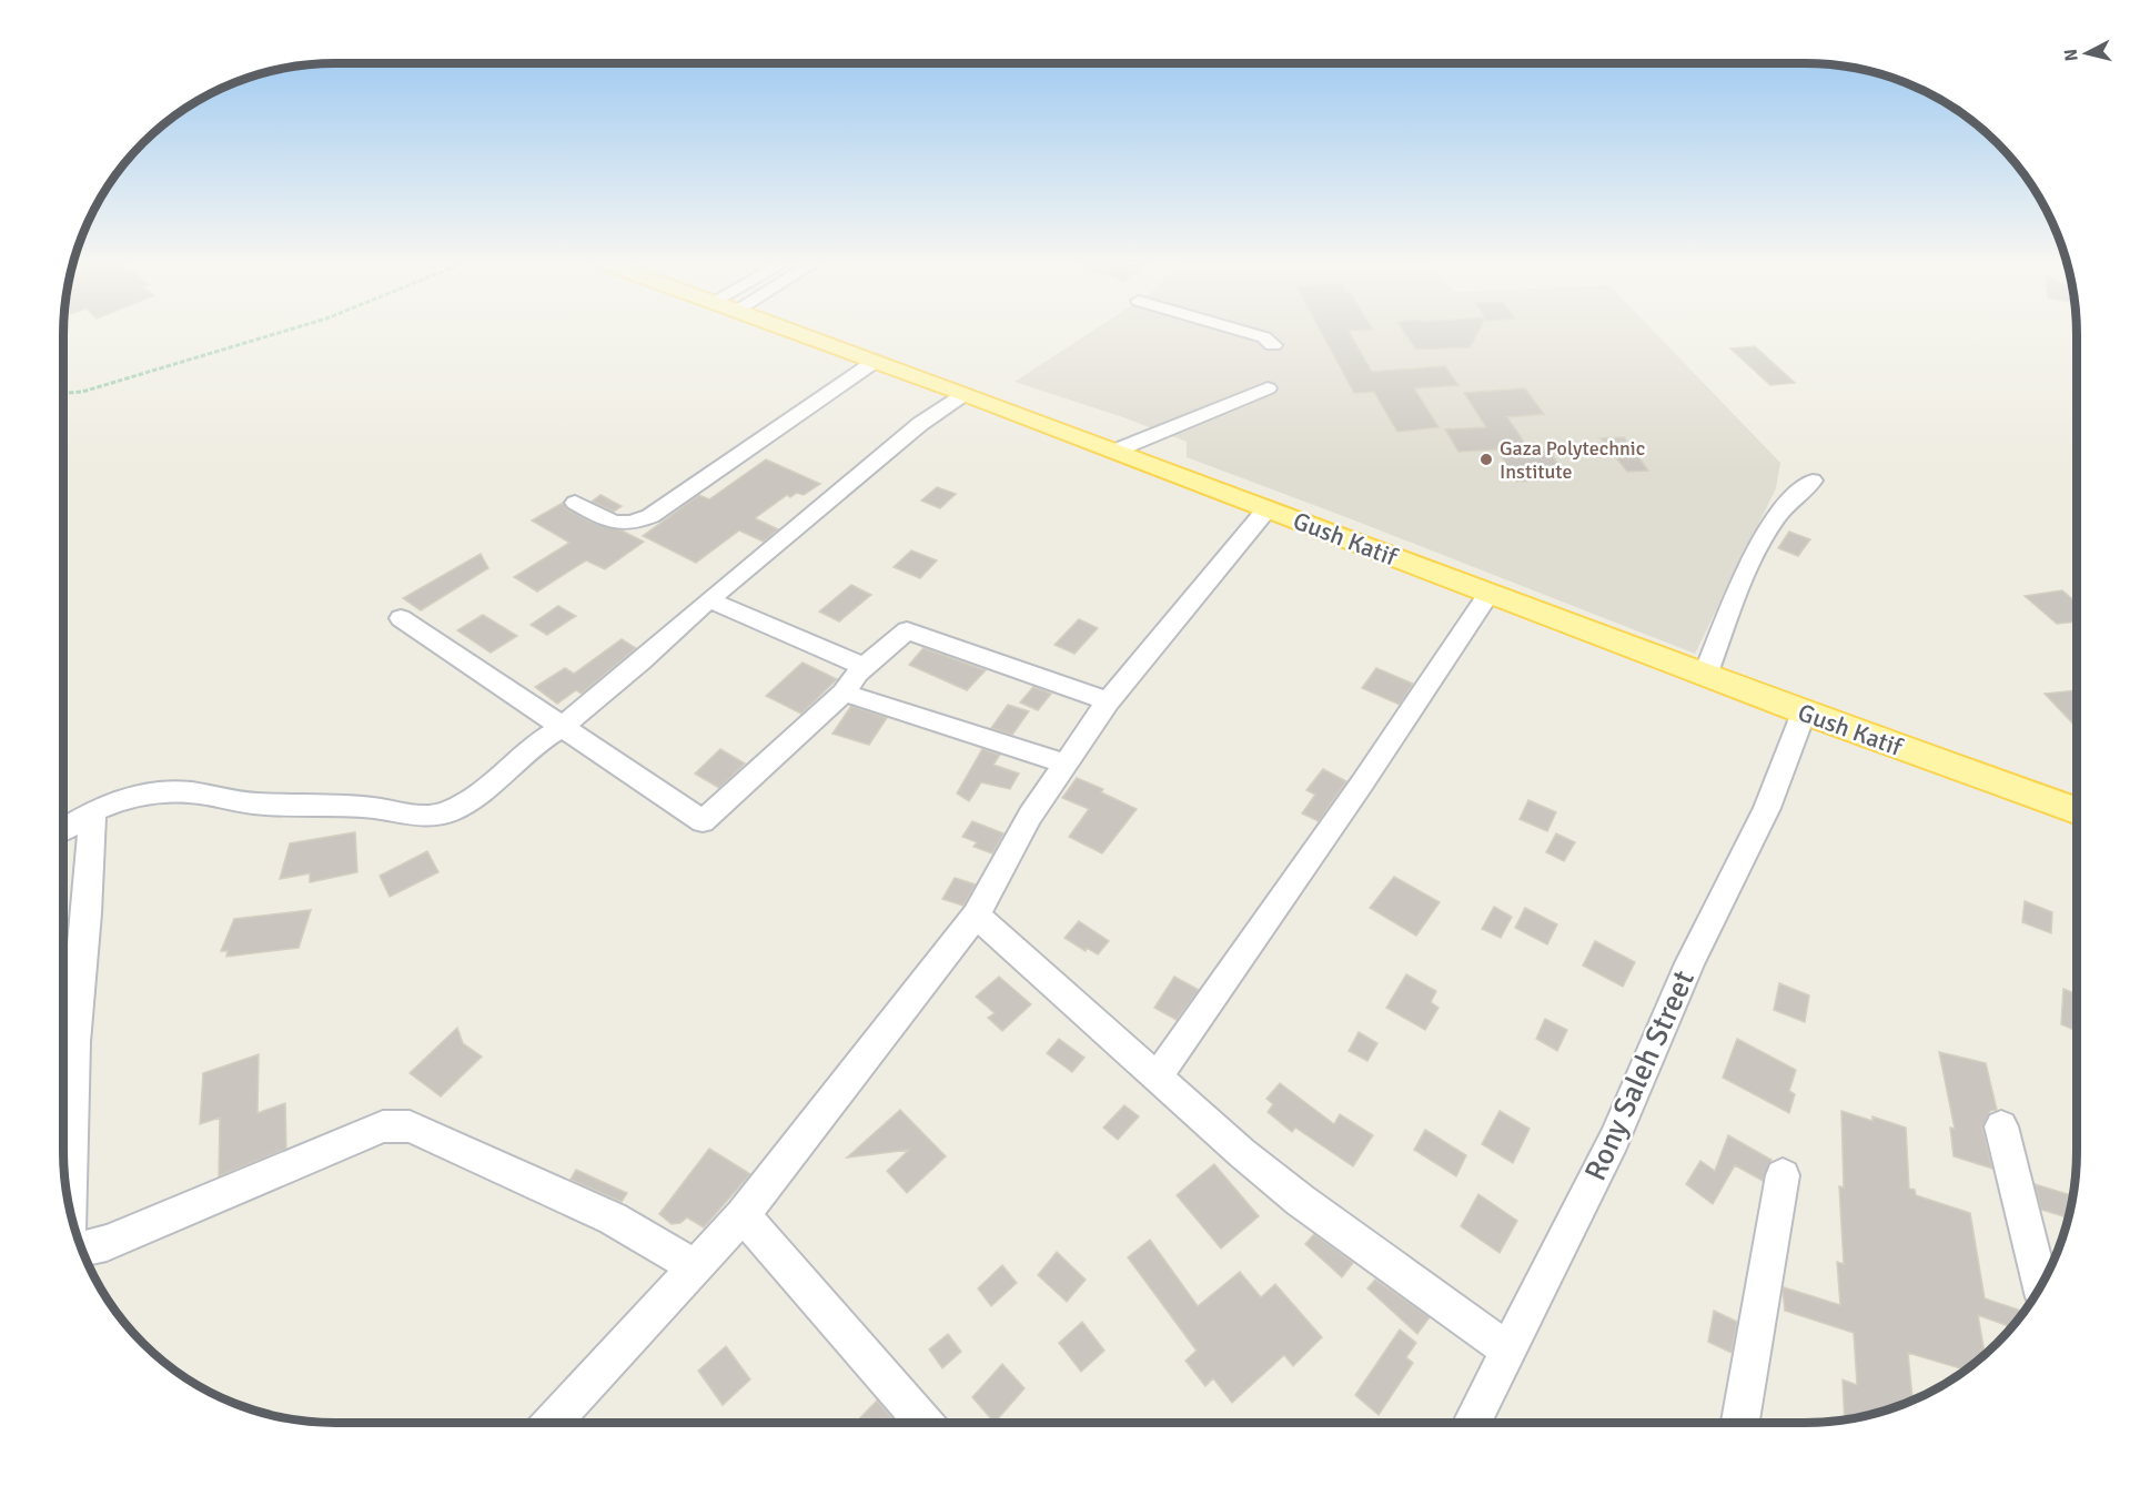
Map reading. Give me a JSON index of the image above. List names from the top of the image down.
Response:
{
  "streets": {
    "main road": ["Gush Katif"],
    "street": ["Rony Saleh Street"]
  },
  "crossings": [
    ["Gush Katif", "Rony Saleh Street"]
  ],
  "places": ["Gaza Polytechnic Institute"],
  "north": "left"
}
